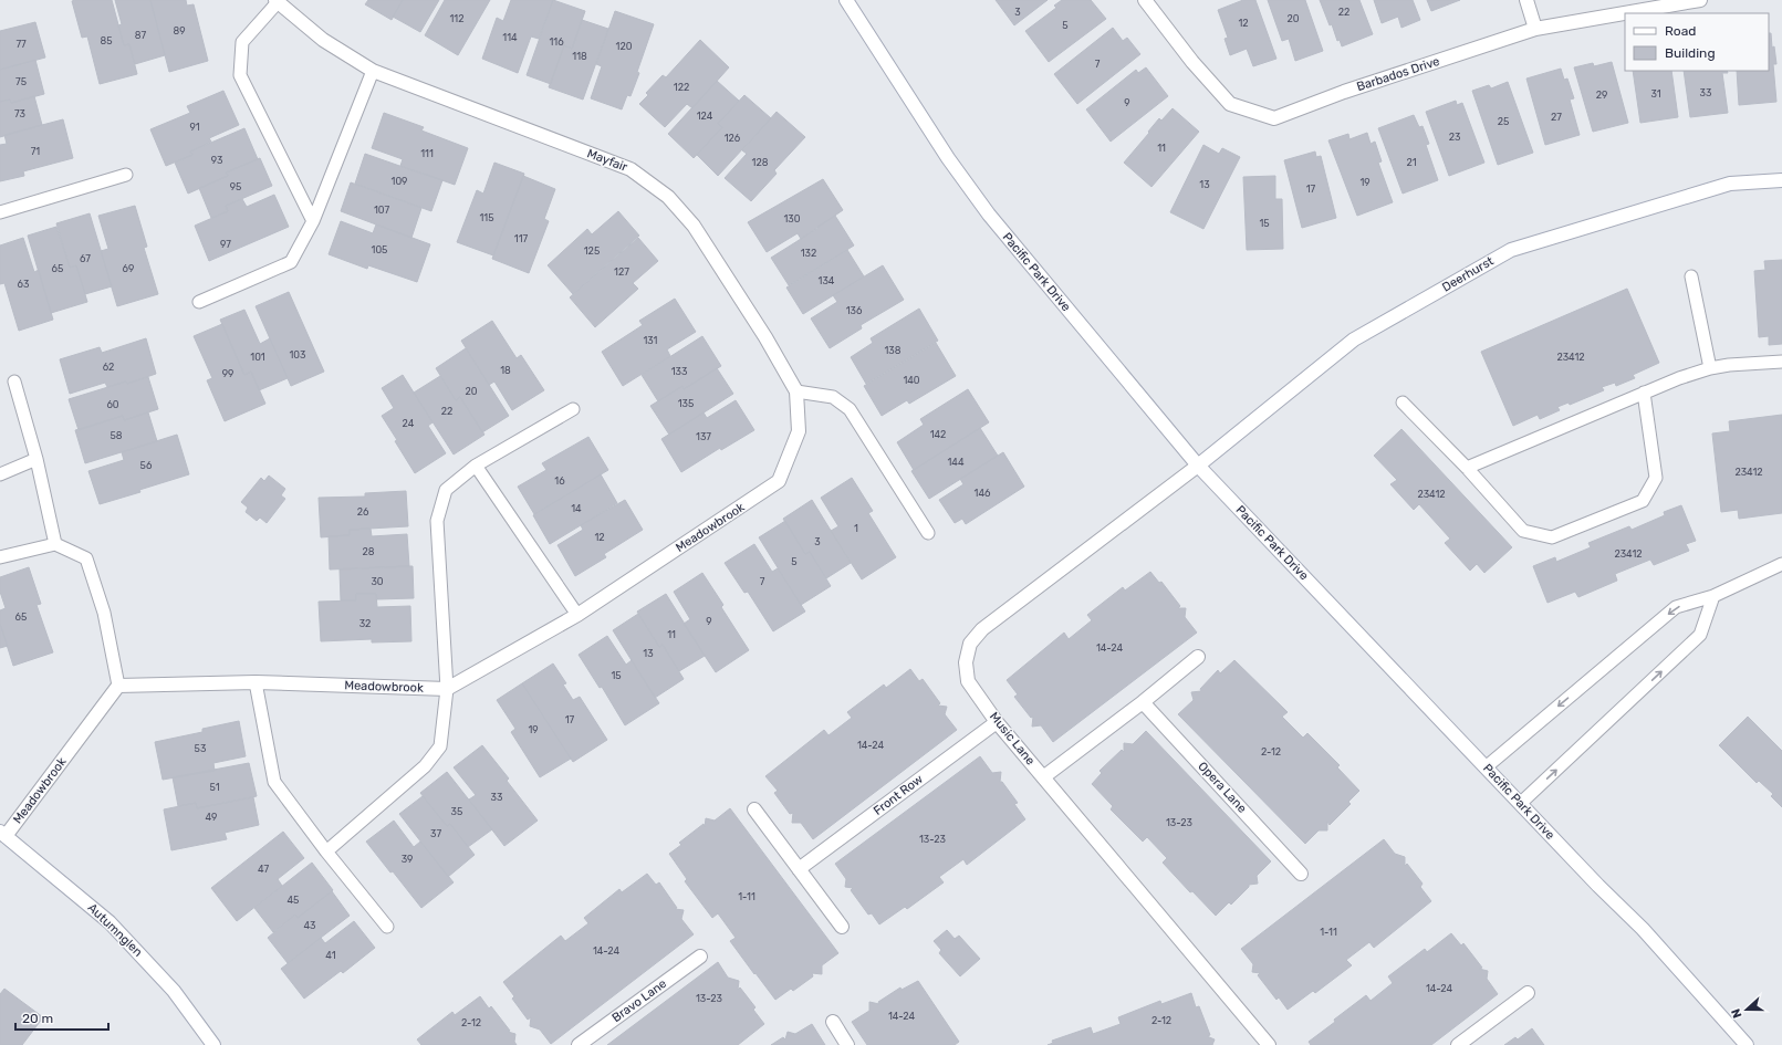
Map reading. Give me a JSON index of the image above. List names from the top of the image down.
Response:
{
  "streets": {
    "street": [
      "Barbados Drive",
      "Mayfair",
      "Pacific Park Drive",
      "Deerhurst",
      "Meadowbrook",
      "Music Lane",
      "Opera Lane",
      "Front Row",
      "Autumnglen",
      "Bravo Lane"
    ]
  },
  "crossings": [
    ["Mayfair", "Meadowbrook"],
    ["Pacific Park Drive", "Deerhurst"],
    ["Pacific Park Drive", "Music Lane"],
    ["Deerhurst", "Music Lane"],
    ["Meadowbrook", "Autumnglen"],
    ["Music Lane", "Front Row"]
  ],
  "house_numbers": [
    "3",
    "22",
    "112",
    "20",
    "12",
    "5",
    "89",
    "87",
    "114",
    "85",
    "116",
    "77",
    "120",
    "118",
    "7",
    "75",
    "122",
    "33",
    "31",
    "29",
    "9",
    "73",
    "124",
    "27",
    "25",
    "91",
    "23",
    "126",
    "11",
    "71",
    "111",
    "93",
    "128",
    "21",
    "109",
    "19",
    "13",
    "95",
    "17",
    "107",
    "115",
    "130",
    "15",
    "117",
    "97",
    "105",
    "125",
    "132",
    "67",
    "65",
    "69",
    "127",
    "134",
    "63",
    "136",
    "131",
    "138",
    "103",
    "101",
    "23412",
    "62",
    "18",
    "133",
    "99",
    "140",
    "20",
    "135",
    "60",
    "22",
    "24",
    "142",
    "58",
    "137",
    "144",
    "56",
    "23412",
    "16",
    "146",
    "23412",
    "14",
    "26",
    "1",
    "12",
    "3",
    "28",
    "23412",
    "5",
    "30",
    "7",
    "65",
    "9",
    "32",
    "11",
    "14-24",
    "13",
    "15",
    "17",
    "19",
    "14-24",
    "53",
    "2-12",
    "51",
    "33",
    "35",
    "49",
    "13-23",
    "37",
    "13-23",
    "39",
    "47",
    "1-11",
    "45",
    "43",
    "1-11",
    "14-24",
    "41",
    "14-24",
    "13-23",
    "14-24",
    "2-12",
    "2-12"
  ],
  "legend": ["Road", "Building"],
  "scale_bar": "20 m",
  "north": "left"
}
